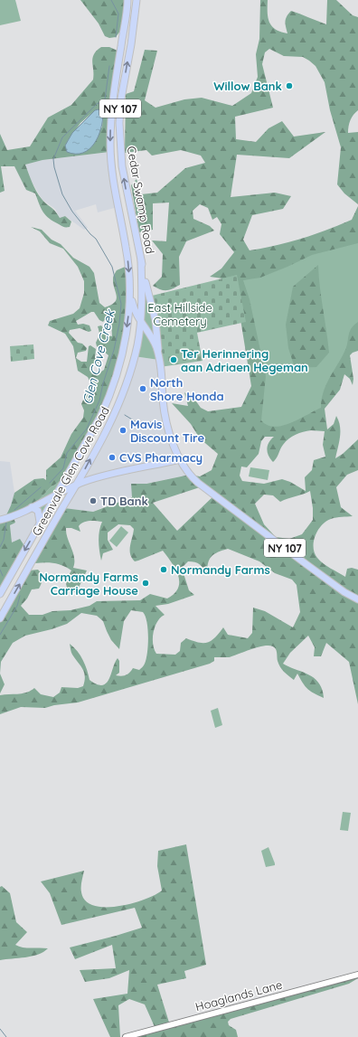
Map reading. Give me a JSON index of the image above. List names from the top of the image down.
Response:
{
  "streets": {
    "main road": ["NY 107", "Cedar Swamp Road", "Greenvale Glen Cove Road"],
    "street": ["Hoaglands Lane"]
  },
  "crossings": [
    ["NY 107", "Cedar Swamp Road"],
    ["NY 107", "Greenvale Glen Cove Road"],
    ["Cedar Swamp Road", "Greenvale Glen Cove Road"]
  ],
  "water": ["Glen Cove Creek"],
  "parks": ["East Hillside Cemetery"],
  "places": [
    "Willow Bank",
    "Ter Herinnering aan Adriaen Hegeman",
    "North Shore Honda",
    "Mavis Discount Tire",
    "CVS Pharmacy",
    "TD Bank",
    "Normandy Farms",
    "Normandy Farms Carriage House"
  ]
}
